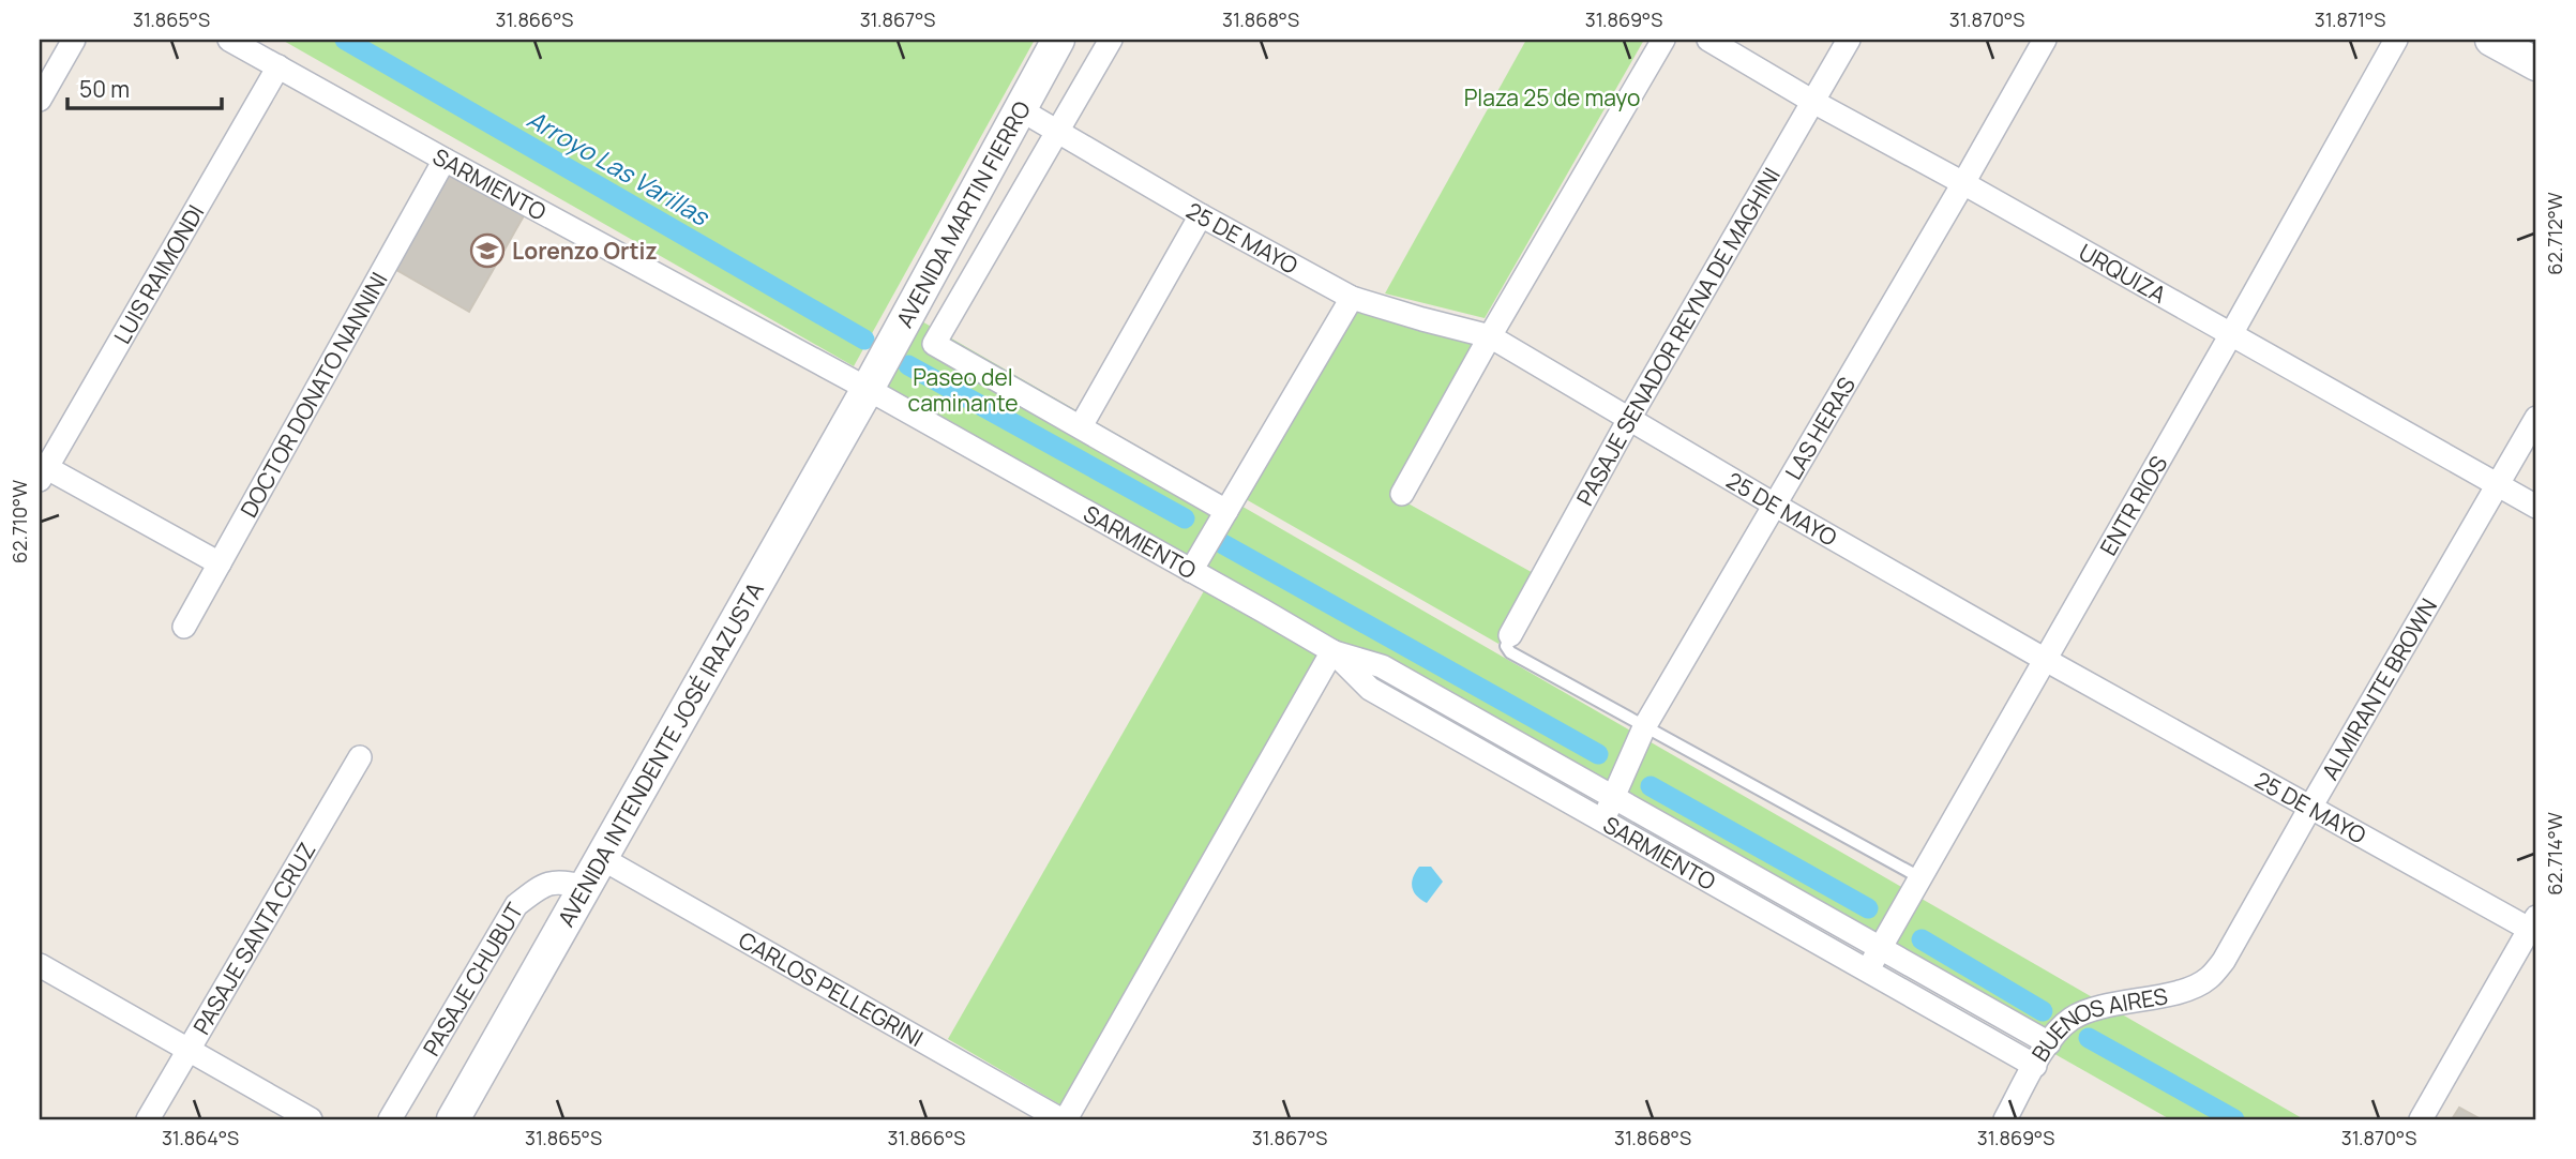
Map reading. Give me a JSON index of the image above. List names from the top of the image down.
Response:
{
  "streets": {
    "main road": ["AVENIDA MARTIN FIERRO", "AVENIDA INTENDENTE JOSÉ IRAZUSTA"],
    "street": [
      "SARMIENTO",
      "25 DE MAYO",
      "LUIS RAIMONDI",
      "URQUIZA",
      "PASAJE SENADOR REYNA DE MAGHINI",
      "DOCTOR DONATO NANNINI",
      "LAS HERAS",
      "ENTR RIOS",
      "ALMIRANTE BROWN",
      "PASAJE SANTA CRUZ",
      "PASAJE CHUBUT",
      "CARLOS PELLEGRINI",
      "BUENOS AIRES"
    ]
  },
  "crossings": [
    ["SARMIENTO", "AVENIDA MARTIN FIERRO"],
    ["SARMIENTO", "LUIS RAIMONDI"],
    ["SARMIENTO", "DOCTOR DONATO NANNINI"],
    ["SARMIENTO", "LAS HERAS"],
    ["SARMIENTO", "ENTR RIOS"],
    ["SARMIENTO", "AVENIDA INTENDENTE JOSÉ IRAZUSTA"],
    ["SARMIENTO", "BUENOS AIRES"],
    ["AVENIDA MARTIN FIERRO", "25 DE MAYO"],
    ["AVENIDA MARTIN FIERRO", "AVENIDA INTENDENTE JOSÉ IRAZUSTA"],
    ["25 DE MAYO", "PASAJE SENADOR REYNA DE MAGHINI"],
    ["25 DE MAYO", "LAS HERAS"],
    ["25 DE MAYO", "ENTR RIOS"],
    ["25 DE MAYO", "ALMIRANTE BROWN"],
    ["URQUIZA", "PASAJE SENADOR REYNA DE MAGHINI"],
    ["URQUIZA", "LAS HERAS"],
    ["URQUIZA", "ENTR RIOS"],
    ["URQUIZA", "ALMIRANTE BROWN"],
    ["ALMIRANTE BROWN", "BUENOS AIRES"],
    ["AVENIDA INTENDENTE JOSÉ IRAZUSTA", "PASAJE CHUBUT"],
    ["AVENIDA INTENDENTE JOSÉ IRAZUSTA", "CARLOS PELLEGRINI"]
  ],
  "water": ["Arroyo Las Varillas"],
  "parks": ["Plaza 25 de mayo", "Paseo del caminante"],
  "places": {
    "school or university": ["Lorenzo Ortiz"]
  },
  "scale_bar": "50 m",
  "coordinates": [
    "31.865°S",
    "31.866°S",
    "31.867°S",
    "31.868°S",
    "31.869°S",
    "31.870°S",
    "31.871°S",
    "62.712°W",
    "62.710°W",
    "62.714°W",
    "31.864°S"
  ]
}
